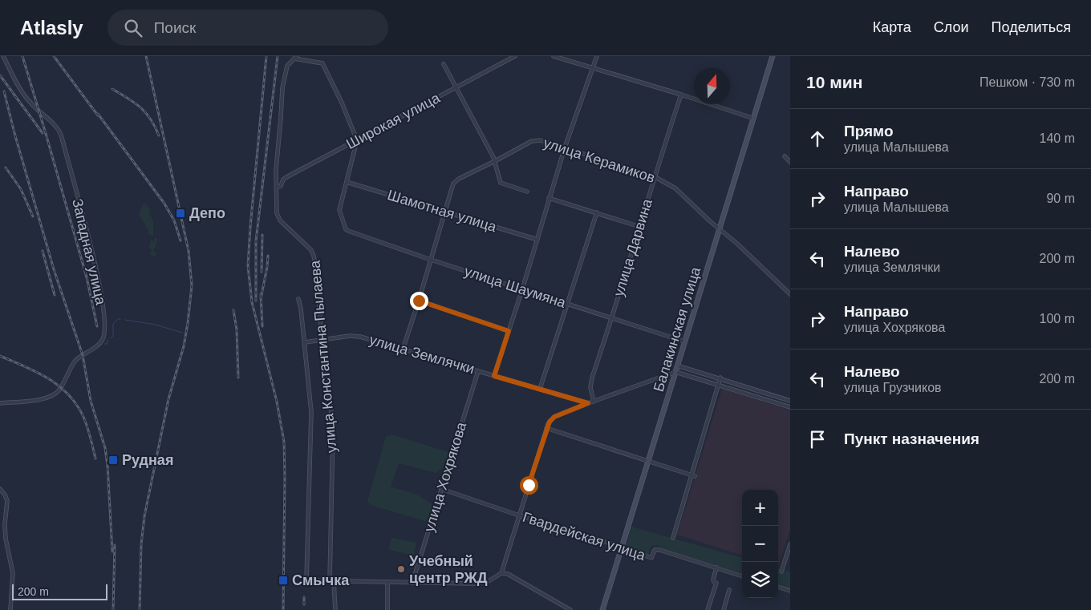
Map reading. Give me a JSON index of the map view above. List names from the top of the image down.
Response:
{
  "streets": {
    "main road": ["Балакинская улица"],
    "street": [
      "Широкая улица",
      "улица Керамиков",
      "Шамотная улица",
      "улица Дарвина",
      "Западная улица",
      "улица Шаумяна",
      "улица Землячки",
      "улица Константина Пылаева",
      "улица Хохрякова",
      "Гвардейская улица"
    ]
  },
  "crossings": [
    ["Широкая улица", "улица Константина Пылаева"],
    ["улица Керамиков", "Шамотная улица"],
    ["улица Керамиков", "улица Дарвина"],
    ["улица Керамиков", "улица Шаумяна"],
    ["улица Керамиков", "Балакинская улица"],
    ["улица Керамиков", "улица Землячки"],
    ["Шамотная улица", "улица Шаумяна"],
    ["улица Дарвина", "улица Шаумяна"],
    ["улица Шаумяна", "Балакинская улица"],
    ["Балакинская улица", "Гвардейская улица"],
    ["улица Землячки", "улица Константина Пылаева"],
    ["улица Землячки", "улица Хохрякова"],
    ["улица Хохрякова", "Гвардейская улица"]
  ],
  "places": {
    "transit": ["Депо", "Рудная", "Смычка"],
    "other": ["Учебный центр РЖД"]
  },
  "scale_bar": "200 m",
  "north": "top",
  "page": {
    "header": "Atlasly",
    "search": "Поиск",
    "nav": ["Карта", "Слои", "Поделиться"],
    "heading": ["10 мин", "Пешком · 730 m"],
    "list": [
      ["Прямо", "улица Малышева", "140 m"],
      ["Направо", "улица Малышева", "90 m"],
      ["Налево", "улица Землячки", "200 m"],
      ["Направо", "улица Хохрякова", "100 m"],
      ["Налево", "улица Грузчиков", "200 m"],
      "Пункт назначения"
    ],
    "map_buttons": ["+", "−"],
    "scale": "200 m"
  }
}
